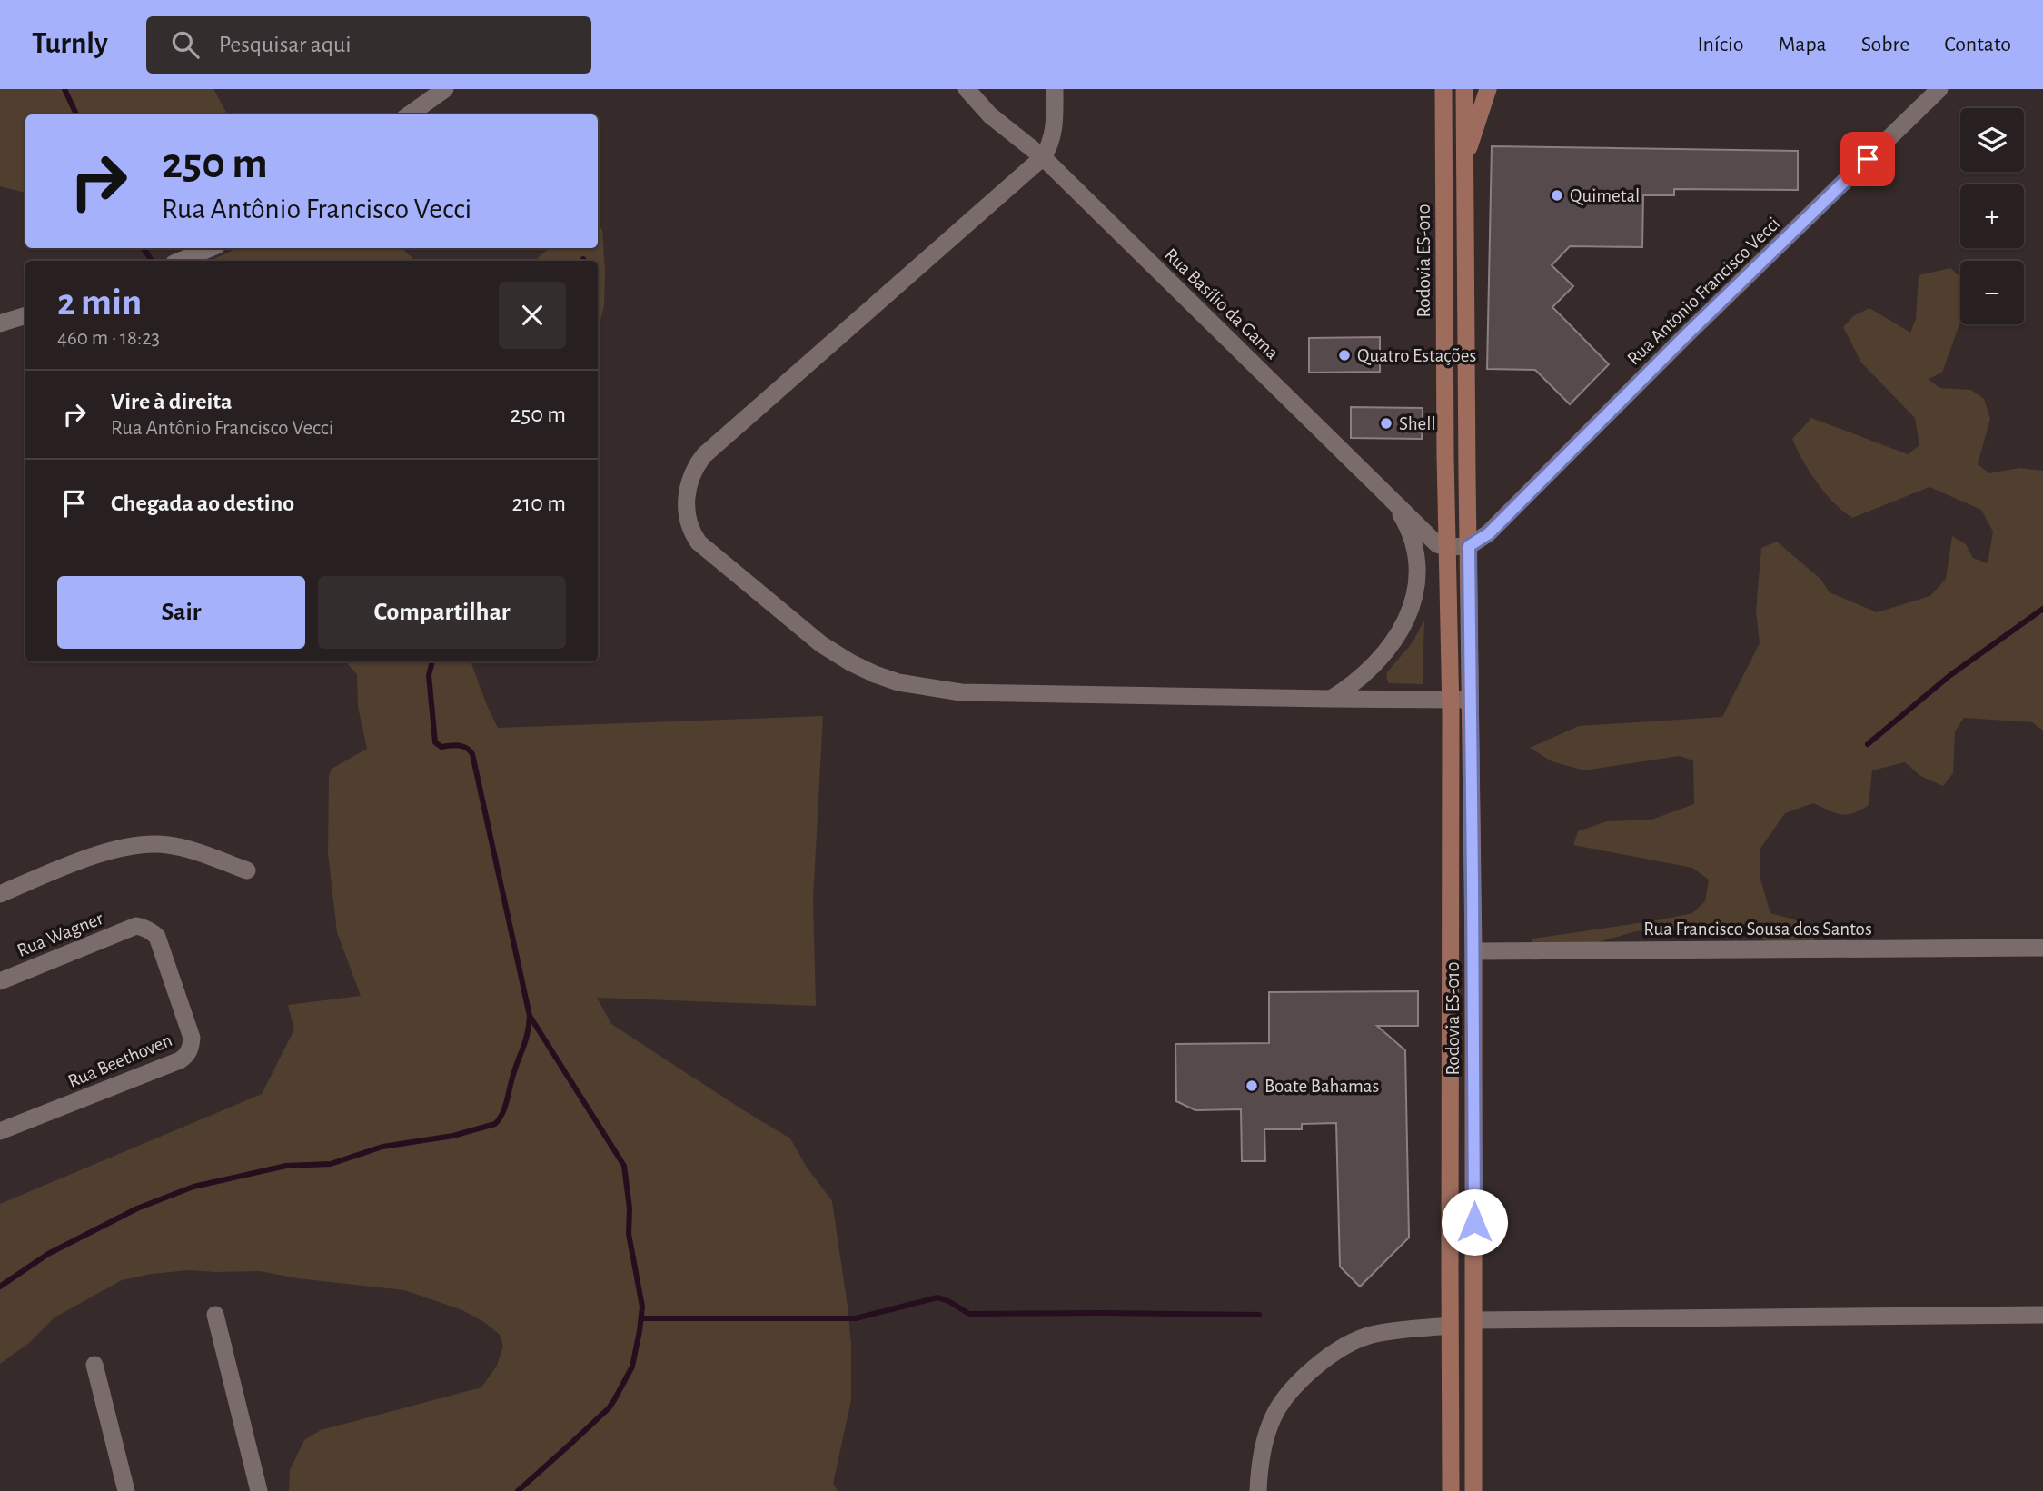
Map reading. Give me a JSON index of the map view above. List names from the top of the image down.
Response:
{
  "streets": {
    "main road": ["Rodovia ES-010"],
    "street": [
      "Rua Antônio Francisco Vecci",
      "Rua Basílio da Gama",
      "Rua Francisco Sousa dos Santos",
      "Rua Wagner",
      "Rua Beethoven"
    ]
  },
  "crossings": [
    ["Rodovia ES-010", "Rua Antônio Francisco Vecci"],
    ["Rodovia ES-010", "Rua Basílio da Gama"],
    ["Rodovia ES-010", "Rua Francisco Sousa dos Santos"],
    ["Rua Wagner", "Rua Beethoven"]
  ],
  "places": [
    "Quimetal",
    "Quatro Estações",
    "Shell",
    "Boate Bahamas"
  ],
  "page": {
    "header": "Turnly",
    "search": "Pesquisar aqui",
    "nav": [
      "Início",
      "Mapa",
      "Sobre",
      "Contato"
    ],
    "map_buttons": ["+", "−"],
    "turn": ["250 m", "Rua Antônio Francisco Vecci"],
    "heading": ["2 min", "460 m · 18:23"],
    "list": [
      {
        "name": "Vire à direita",
        "note": "Rua Antônio Francisco Vecci",
        "value": "250 m"
      },
      {
        "name": "Chegada ao destino",
        "value": "210 m"
      }
    ],
    "buttons": ["Sair", "Compartilhar"]
  }
}
